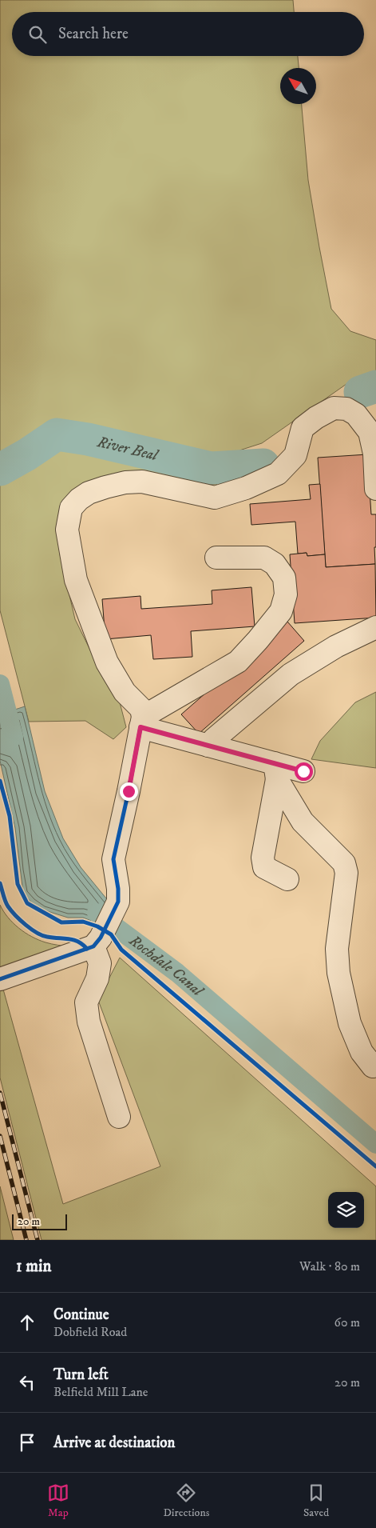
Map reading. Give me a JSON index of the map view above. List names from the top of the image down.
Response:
{
  "water": ["River Beal", "Rochdale Canal"],
  "scale_bar": "20 m",
  "north": "top left",
  "page": {
    "search": "Search here",
    "scale": "20 m",
    "heading": ["1 min", "Walk · 80 m"],
    "list": [
      ["Continue", "Dobfield Road", "60 m"],
      ["Turn left", "Belfield Mill Lane", "20 m"],
      "Arrive at destination"
    ],
    "nav": ["Map", "Directions", "Saved"]
  }
}
